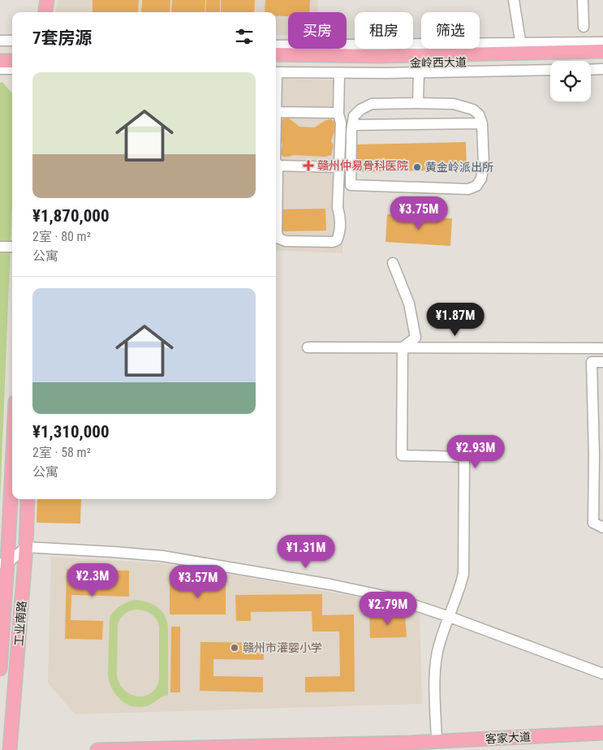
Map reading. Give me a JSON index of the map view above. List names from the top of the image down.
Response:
{
  "streets": {
    "main road": ["金岭西大道", "工业南路", "客家大道"]
  },
  "places": {
    "health": ["赣州仲易骨科医院"],
    "other": ["黄金岭派出所", "赣州市灌婴小学"]
  },
  "page": {
    "chip": ["买房", "租房", "筛选"],
    "heading": "7套房源",
    "list": [
      {
        "name": "¥1,870,000",
        "note": "2室 · 80 m² · 公寓"
      },
      {
        "name": "¥1,310,000",
        "note": "2室 · 58 m² · 公寓"
      }
    ],
    "price": [
      "¥3.75M",
      "¥1.87M",
      "¥2.93M",
      "¥1.31M",
      "¥2.3M",
      "¥3.57M",
      "¥2.79M"
    ]
  }
}
